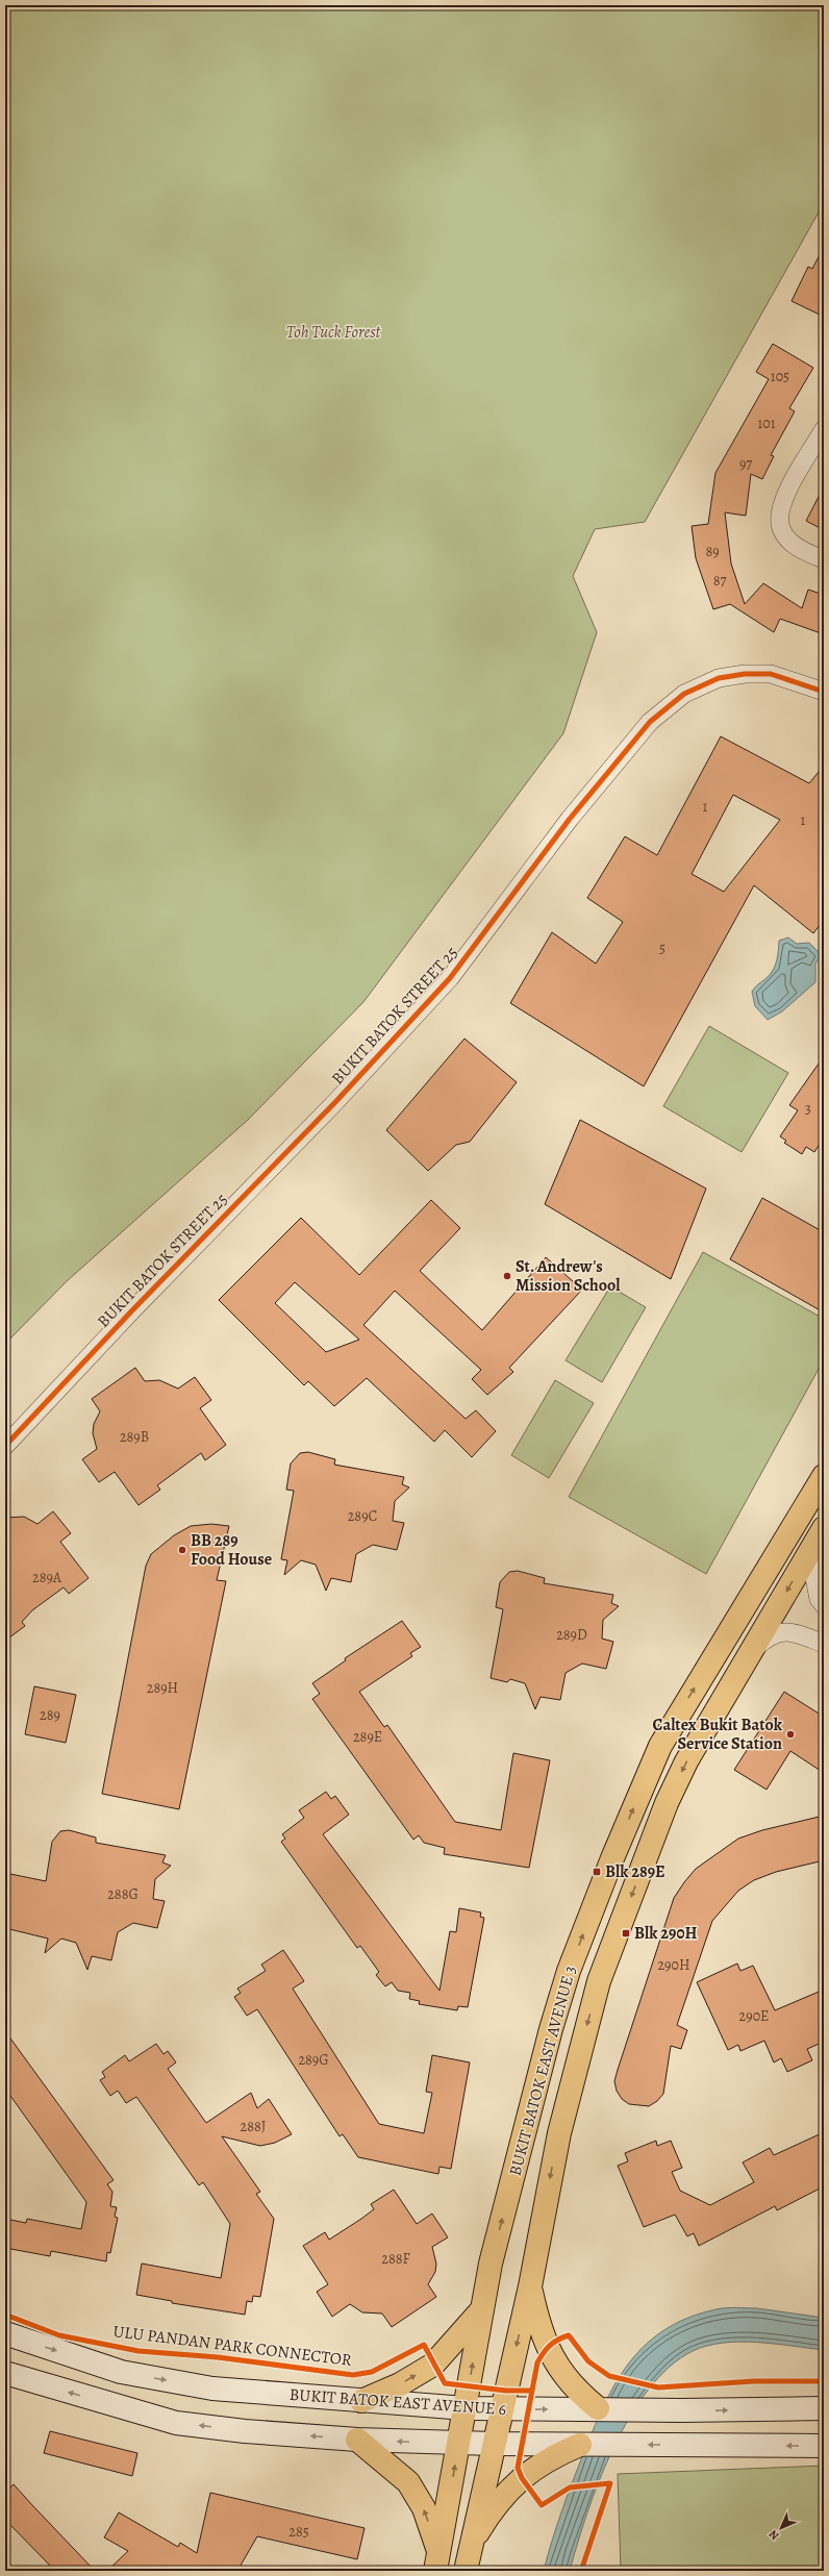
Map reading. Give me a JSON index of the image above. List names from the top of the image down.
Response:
{
  "streets": {
    "main road": ["BUKIT BATOK EAST AVENUE 3", "BUKIT BATOK EAST AVENUE 6"],
    "street": ["BUKIT BATOK STREET 25"],
    "cycle path": ["ULU PANDAN PARK CONNECTOR"]
  },
  "crossings": [
    ["BUKIT BATOK EAST AVENUE 3", "BUKIT BATOK EAST AVENUE 6"]
  ],
  "parks": ["Toh Tuck Forest"],
  "places": {
    "other": ["St. Andrew's Mission School", "BB 289 Food House", "Caltex Bukit Batok Service Station"],
    "transit": ["Blk 289E", "Blk 290H"]
  },
  "house_numbers": [
    "105",
    "101",
    "97",
    "89",
    "87",
    "1",
    "1",
    "5",
    "3",
    "289B",
    "289C",
    "289A",
    "289D",
    "289H",
    "289",
    "289E",
    "288G",
    "290H",
    "290E",
    "289G",
    "288J",
    "288F",
    "285"
  ],
  "north": "bottom left"
}
